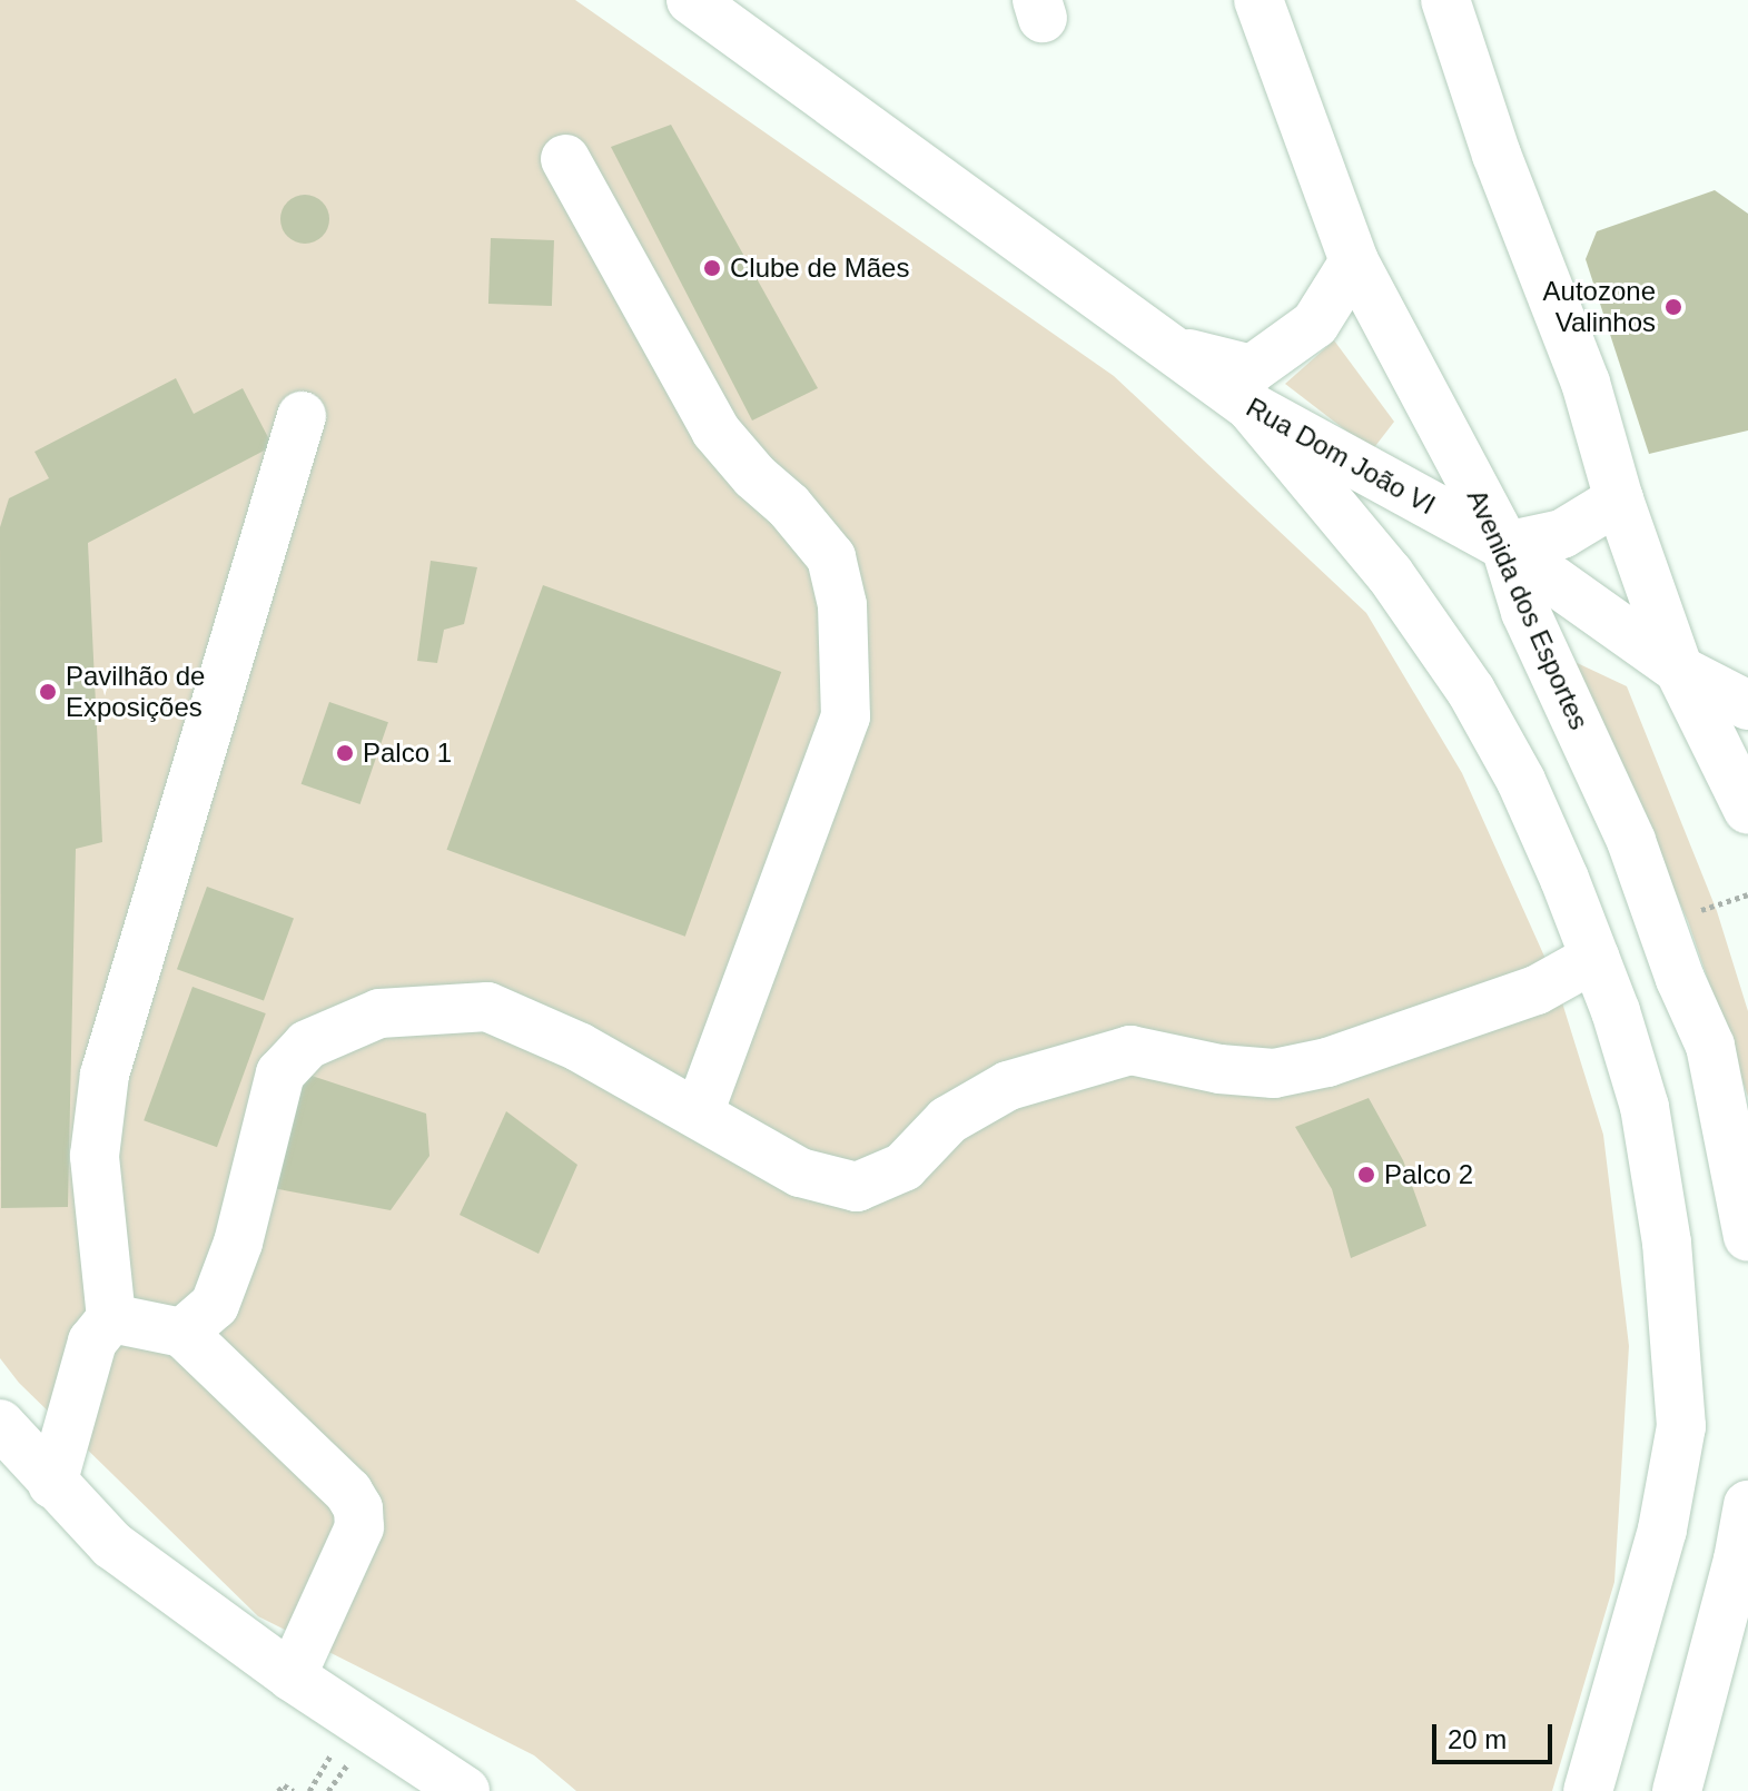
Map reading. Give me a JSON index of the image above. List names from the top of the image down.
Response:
{
  "streets": {
    "street": ["Rua Dom João VI", "Avenida dos Esportes"]
  },
  "crossings": [
    ["Rua Dom João VI", "Avenida dos Esportes"]
  ],
  "places": [
    "Clube de Mães",
    "Autozone Valinhos",
    "Pavilhão de Exposições",
    "Palco 1",
    "Palco 2"
  ],
  "scale_bar": "20 m"
}
